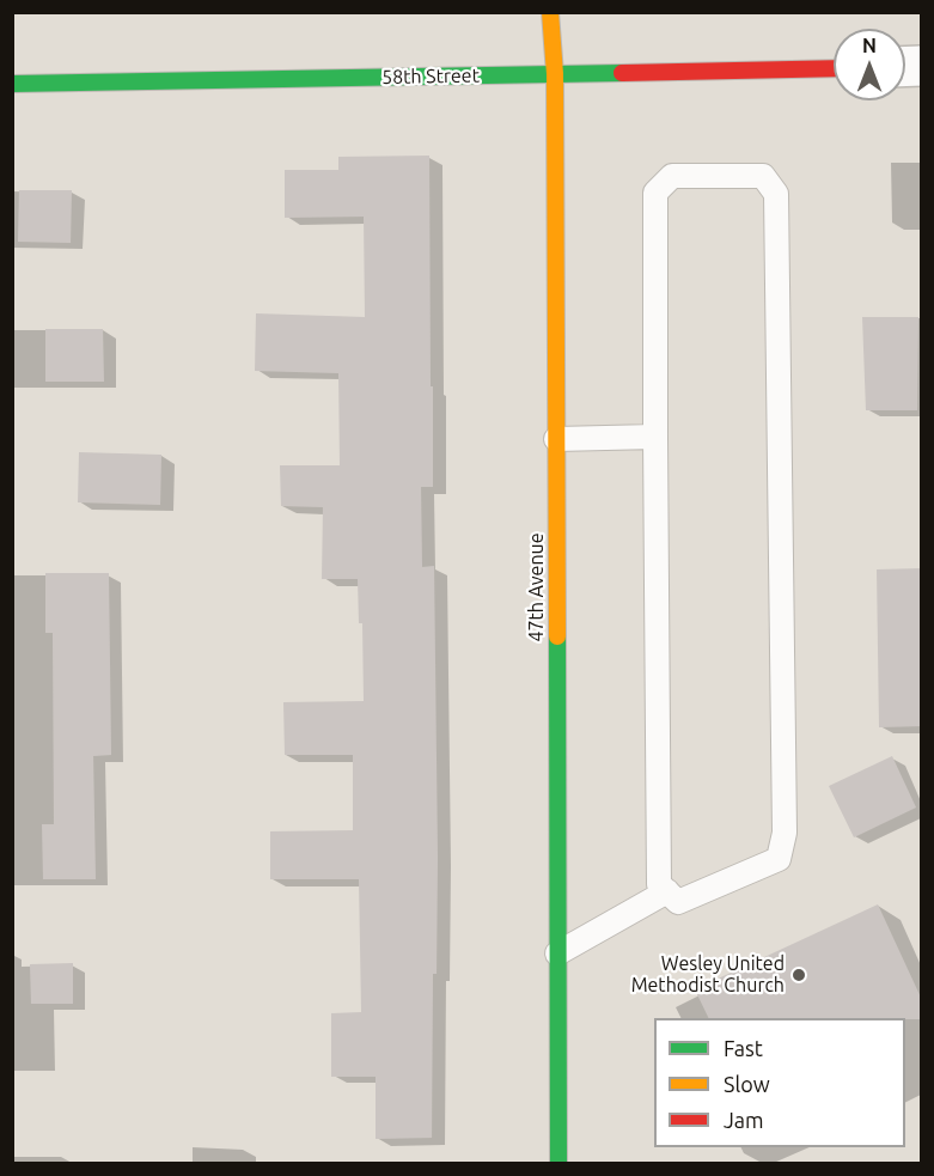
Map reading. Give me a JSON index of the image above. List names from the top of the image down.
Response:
{
  "streets": {
    "street": ["58th Street", "47th Avenue"]
  },
  "crossings": [
    ["58th Street", "47th Avenue"]
  ],
  "places": ["Wesley United Methodist Church"],
  "legend": ["Fast", "Slow", "Jam"],
  "north": "top"
}
